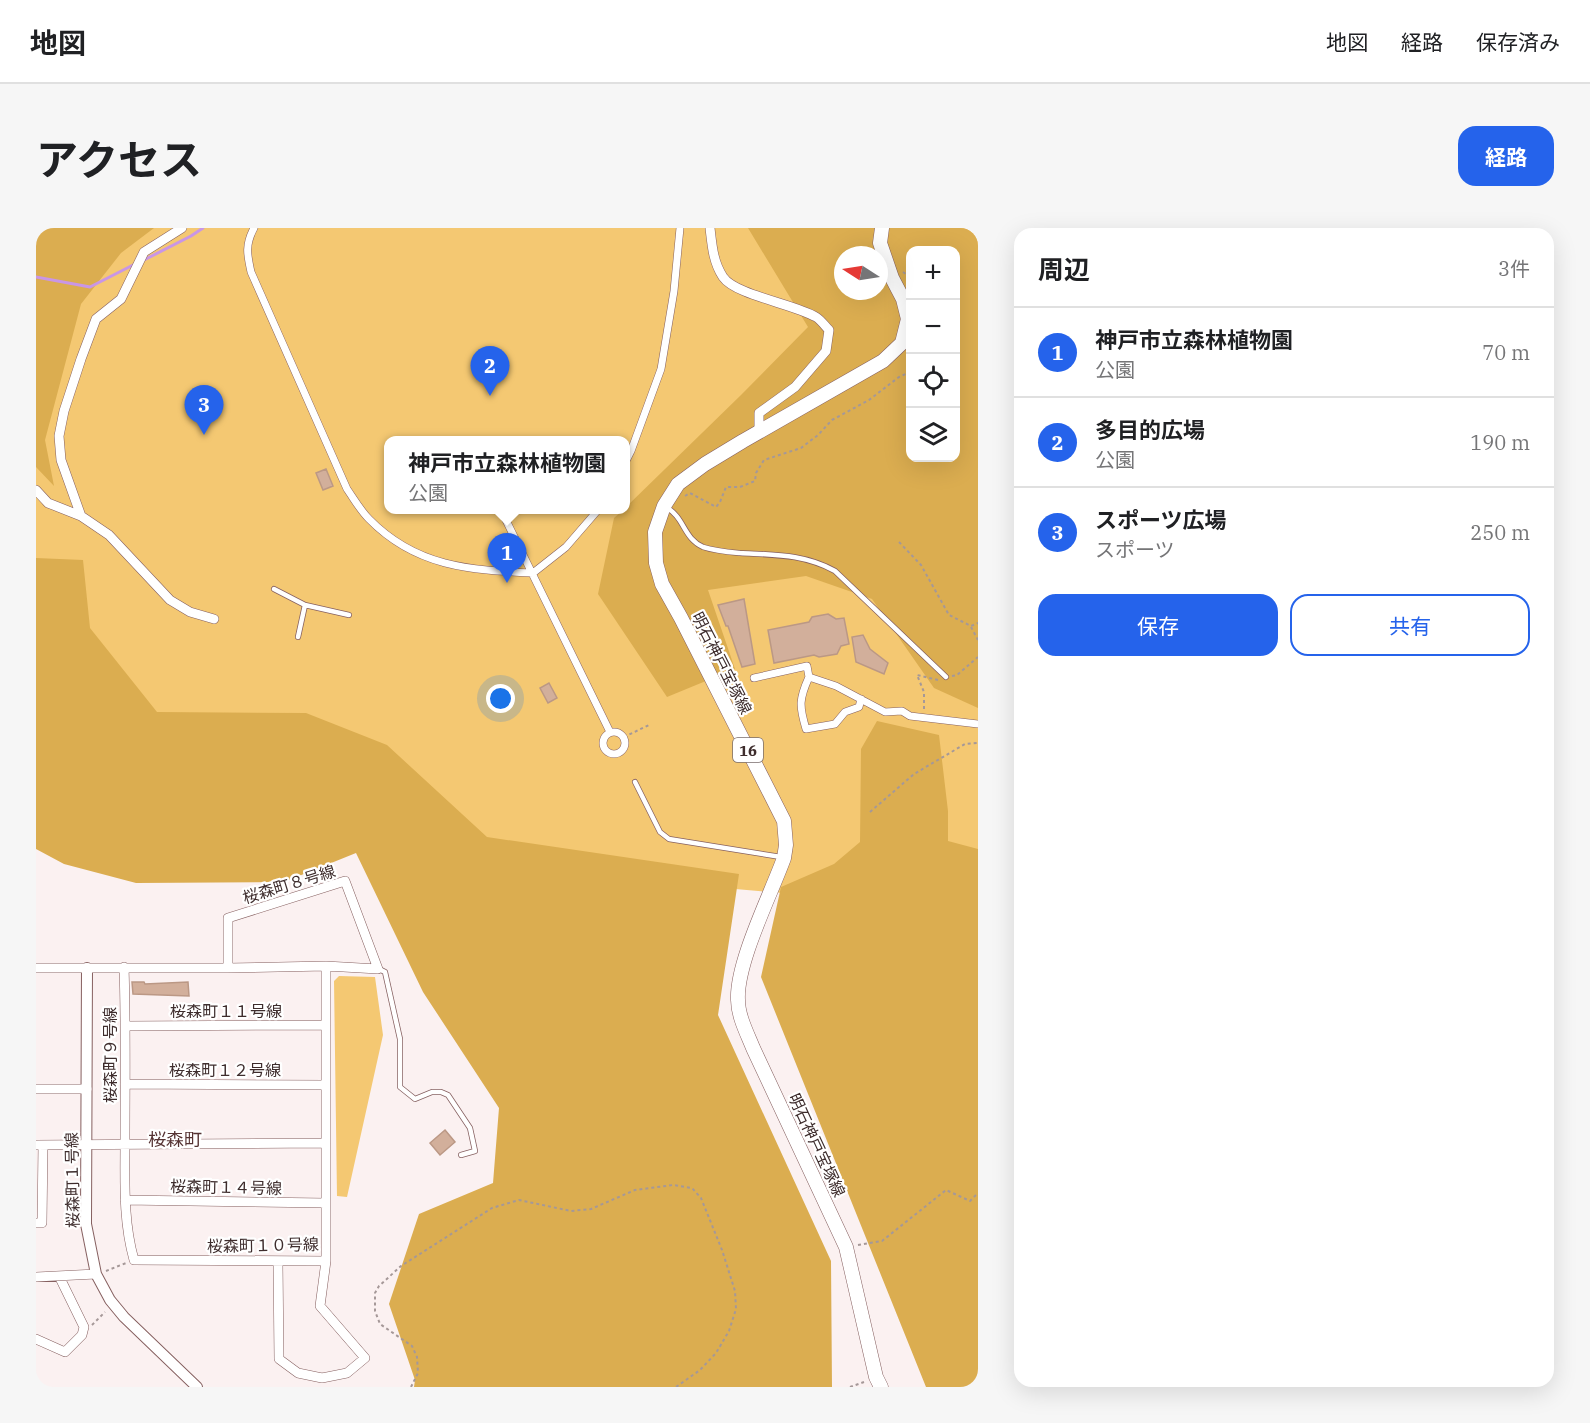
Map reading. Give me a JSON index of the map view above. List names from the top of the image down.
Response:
{
  "streets": {
    "main road": ["明石神戸宝塚線", "16"],
    "street": [
      "桜森町８号線",
      "桜森町１１号線",
      "桜森町９号線",
      "桜森町１２号線",
      "桜森町１号線",
      "桜森町１４号線",
      "桜森町１０号線"
    ]
  },
  "crossings": [
    ["桜森町１１号線", "桜森町９号線"],
    ["桜森町１１号線", "桜森町１０号線"],
    ["桜森町９号線", "桜森町１２号線"],
    ["桜森町１２号線", "桜森町１０号線"],
    ["桜森町１４号線", "桜森町１０号線"]
  ],
  "districts": ["桜森町"],
  "north": "left",
  "page": {
    "header": "地図",
    "nav": ["地図", "経路", "保存済み"],
    "title": "アクセス",
    "buttons": [
      "経路",
      ["保存", "共有"]
    ],
    "heading": ["周辺", "3件"],
    "map_buttons": ["+", "−"],
    "list": [
      {
        "mark": "1",
        "name": "神戸市立森林植物園",
        "note": "公園",
        "value": "70 m"
      },
      {
        "mark": "2",
        "name": "多目的広場",
        "note": "公園",
        "value": "190 m"
      },
      {
        "mark": "3",
        "name": "スポーツ広場",
        "note": "スポーツ",
        "value": "250 m"
      }
    ],
    "pins": ["2", "3", "1"],
    "popup": ["神戸市立森林植物園", "公園"]
  }
}
